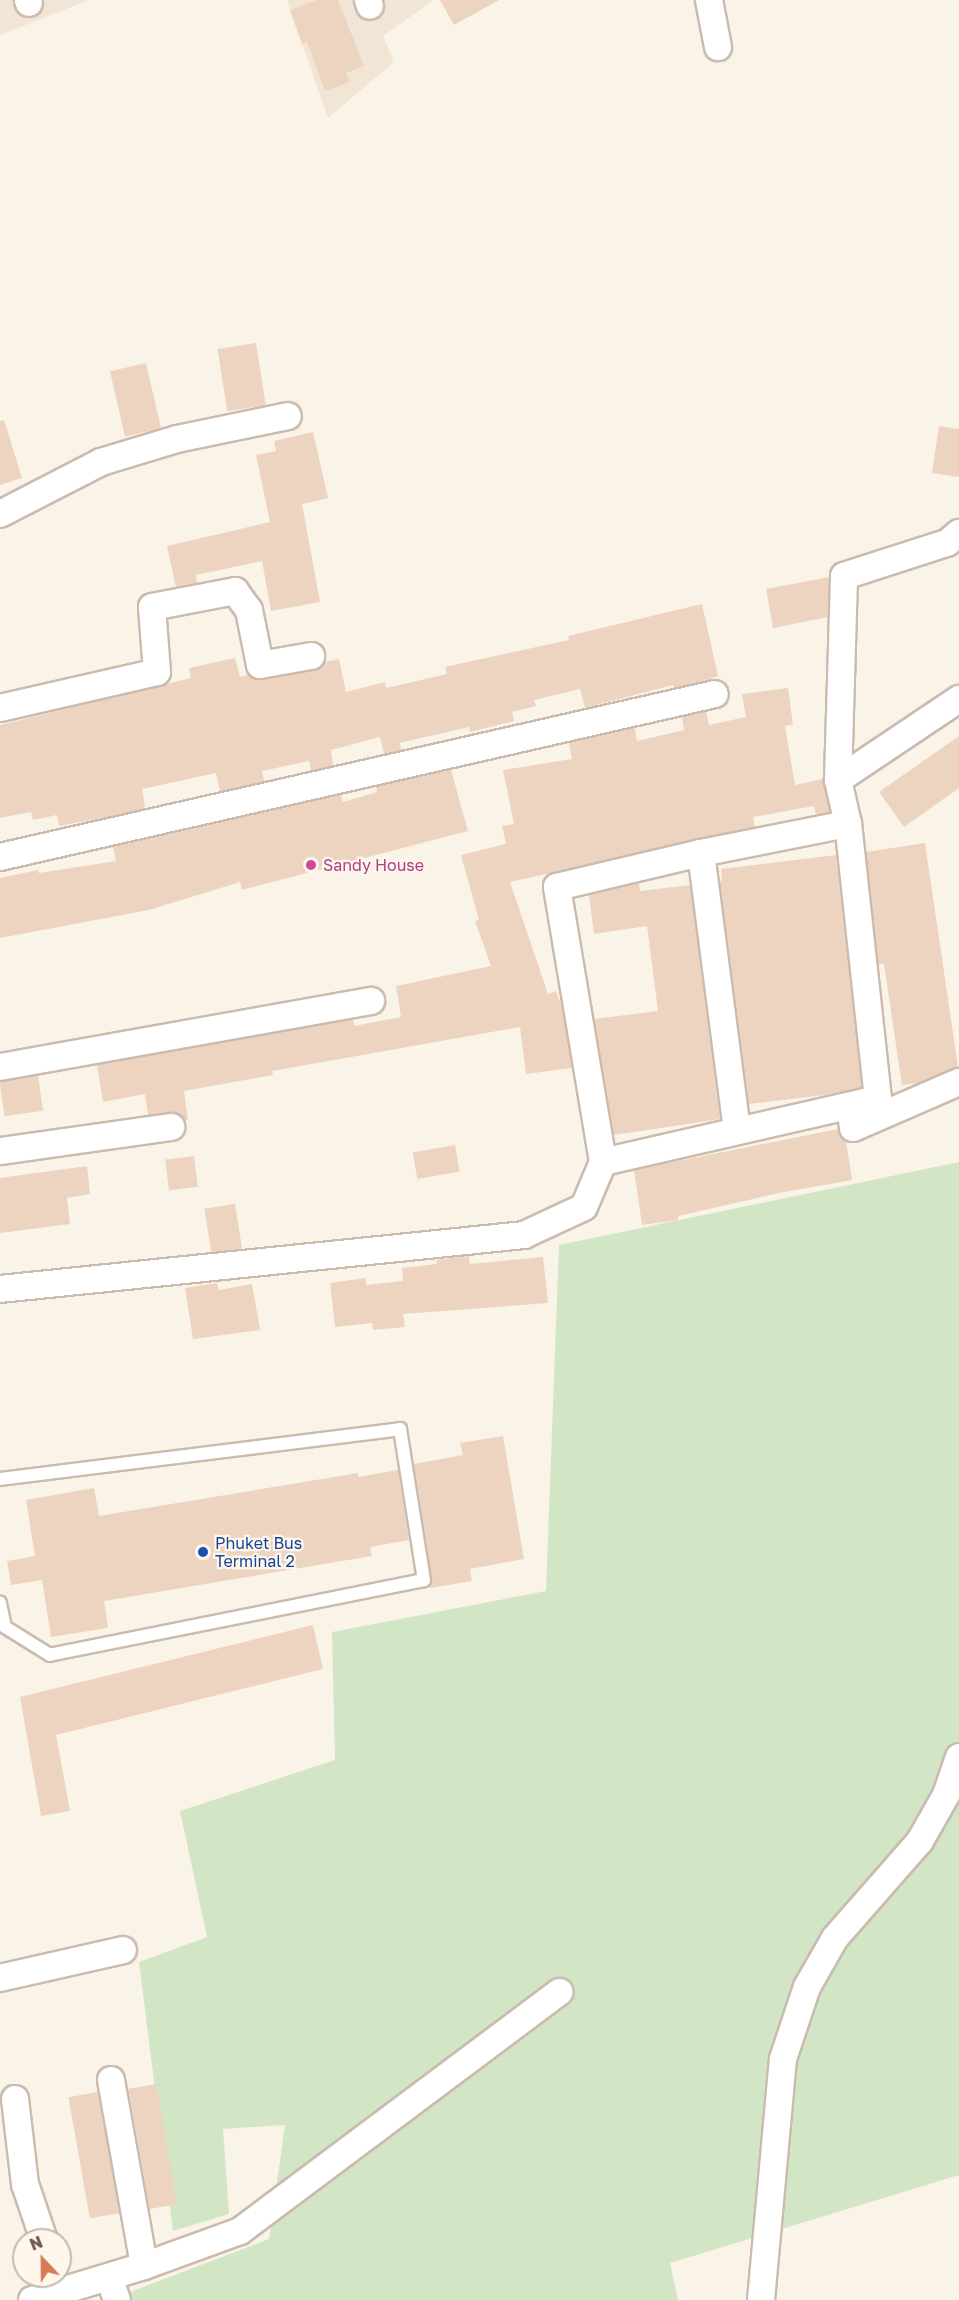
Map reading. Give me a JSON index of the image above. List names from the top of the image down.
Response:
{
  "places": ["Sandy House", "Phuket Bus Terminal 2"],
  "north": "top"
}
